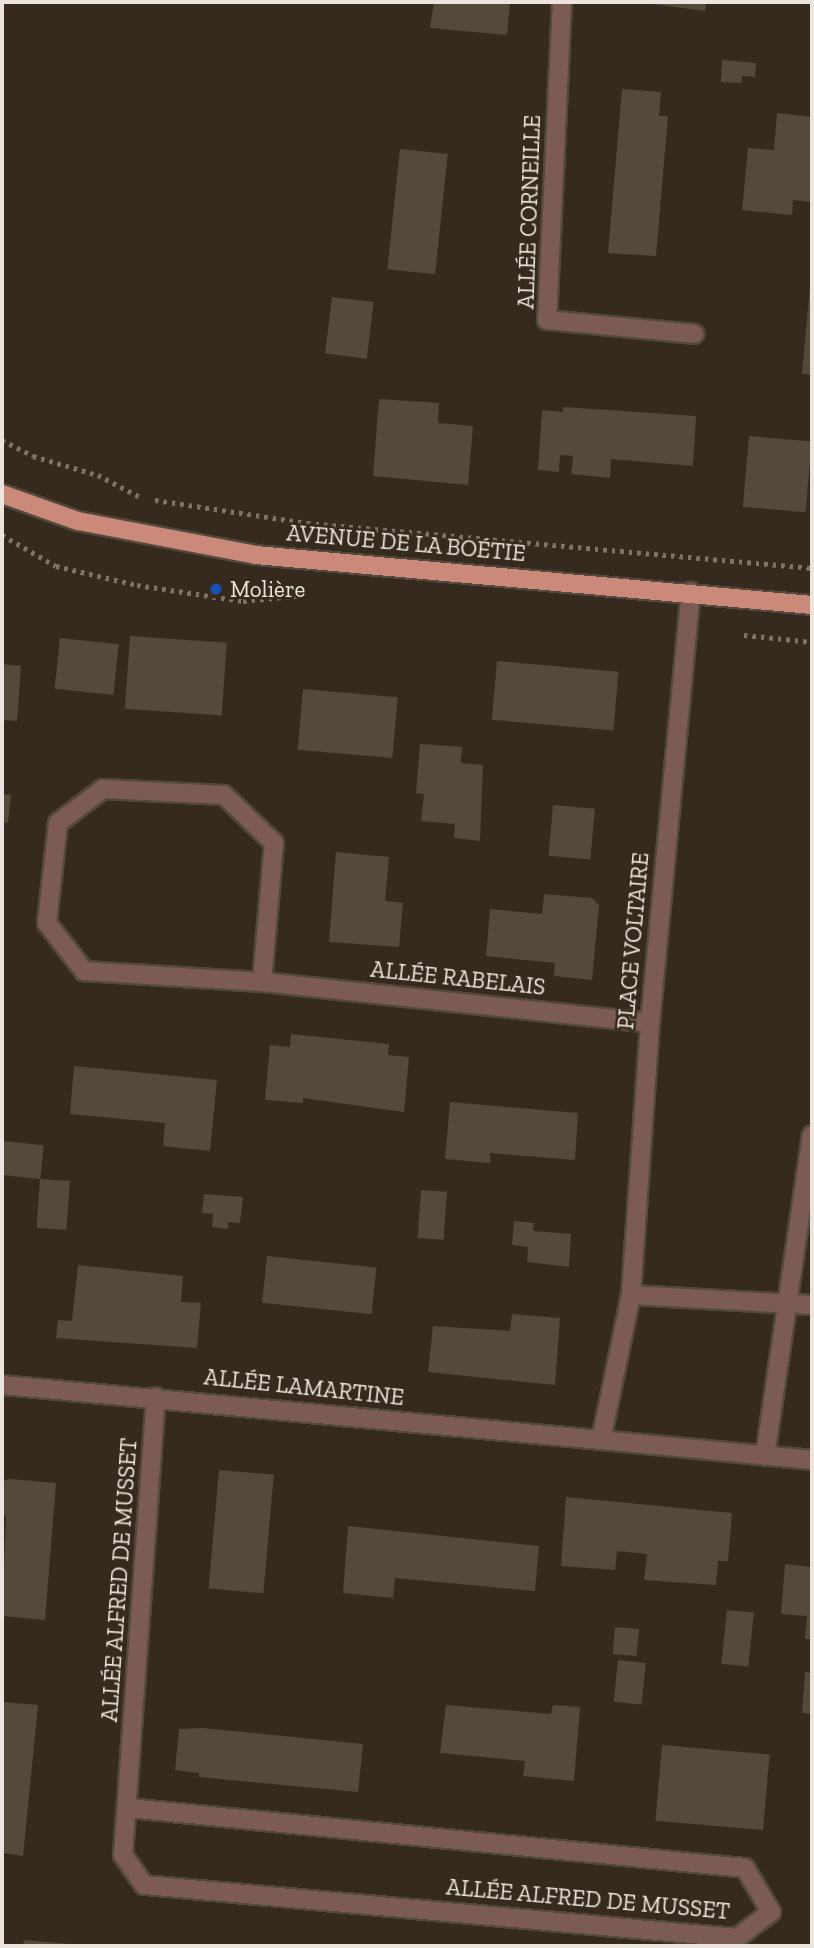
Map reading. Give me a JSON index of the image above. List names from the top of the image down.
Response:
{
  "streets": {
    "main road": ["AVENUE DE LA BOÉTIE"],
    "street": [
      "ALLÉE CORNEILLE",
      "PLACE VOLTAIRE",
      "ALLÉE RABELAIS",
      "ALLÉE LAMARTINE",
      "ALLÉE ALFRED DE MUSSET"
    ]
  },
  "crossings": [
    ["AVENUE DE LA BOÉTIE", "PLACE VOLTAIRE"],
    ["PLACE VOLTAIRE", "ALLÉE RABELAIS"],
    ["PLACE VOLTAIRE", "ALLÉE LAMARTINE"],
    ["ALLÉE LAMARTINE", "ALLÉE ALFRED DE MUSSET"]
  ],
  "places": ["Molière"]
}
